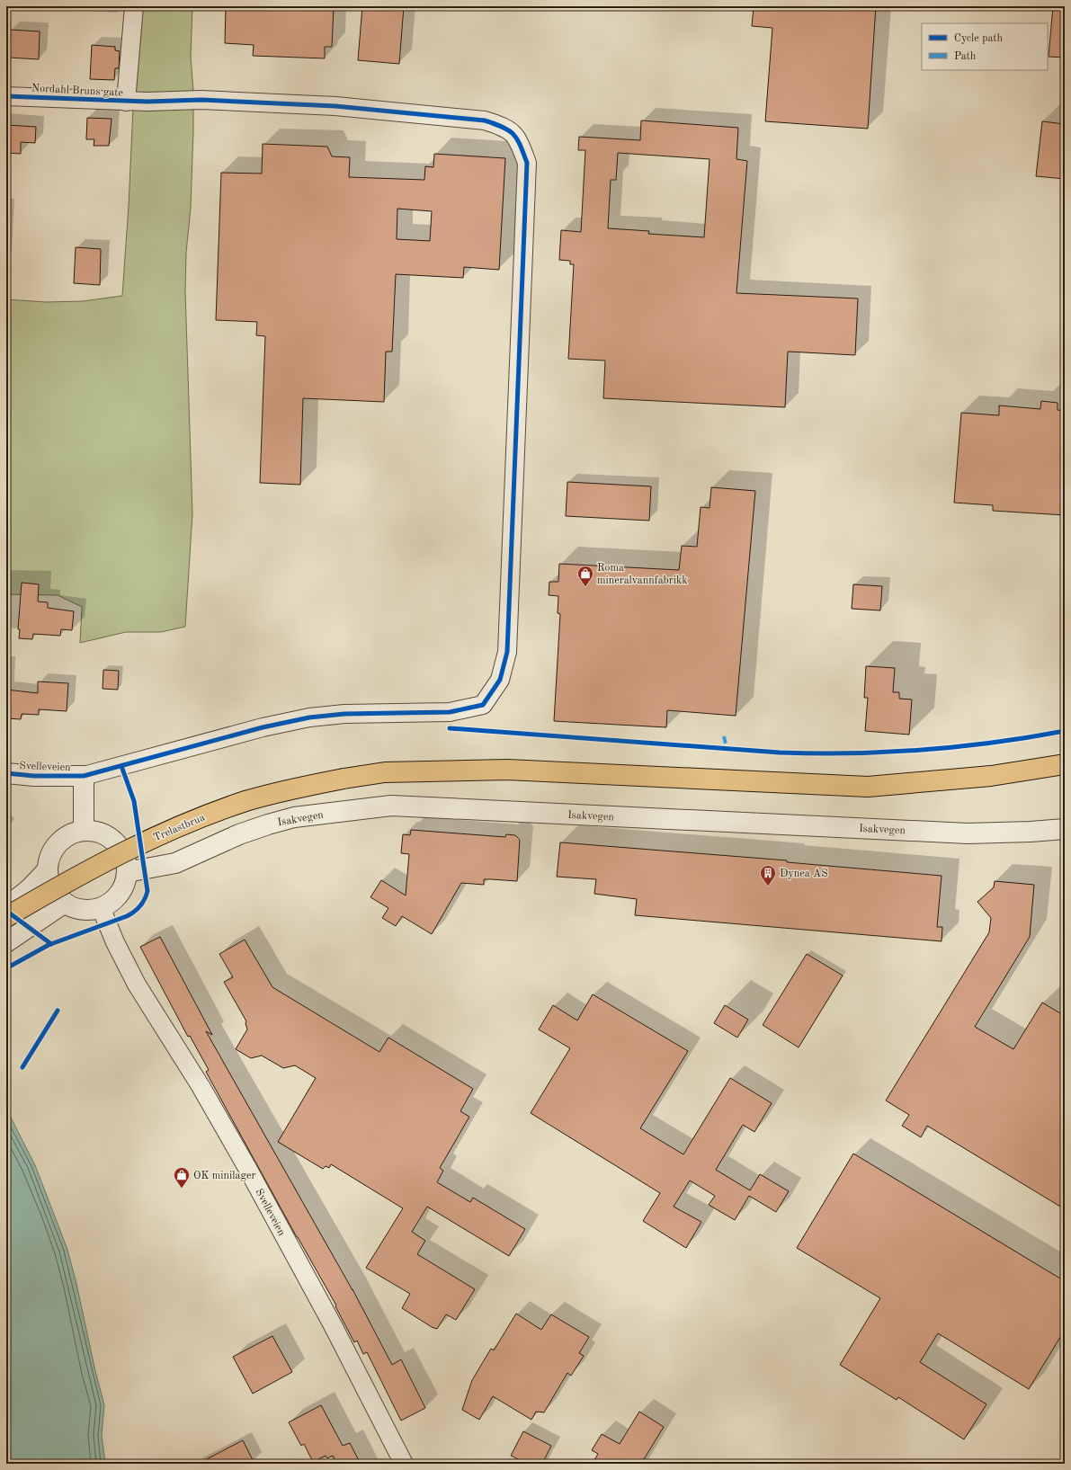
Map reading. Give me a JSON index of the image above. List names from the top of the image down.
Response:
{
  "streets": {
    "highway": ["Trelastbrua"],
    "street": ["Nordahl Bruns gate", "Svelleveien", "Isakvegen"]
  },
  "crossings": [
    ["Nordahl Bruns gate", "Svelleveien"],
    ["Svelleveien", "Isakvegen"]
  ],
  "places": {
    "shop": ["Roma mineralvannfabrikk", "OK minilager"],
    "building": ["Dynea AS"]
  },
  "legend": ["Cycle path", "Path"]
}
